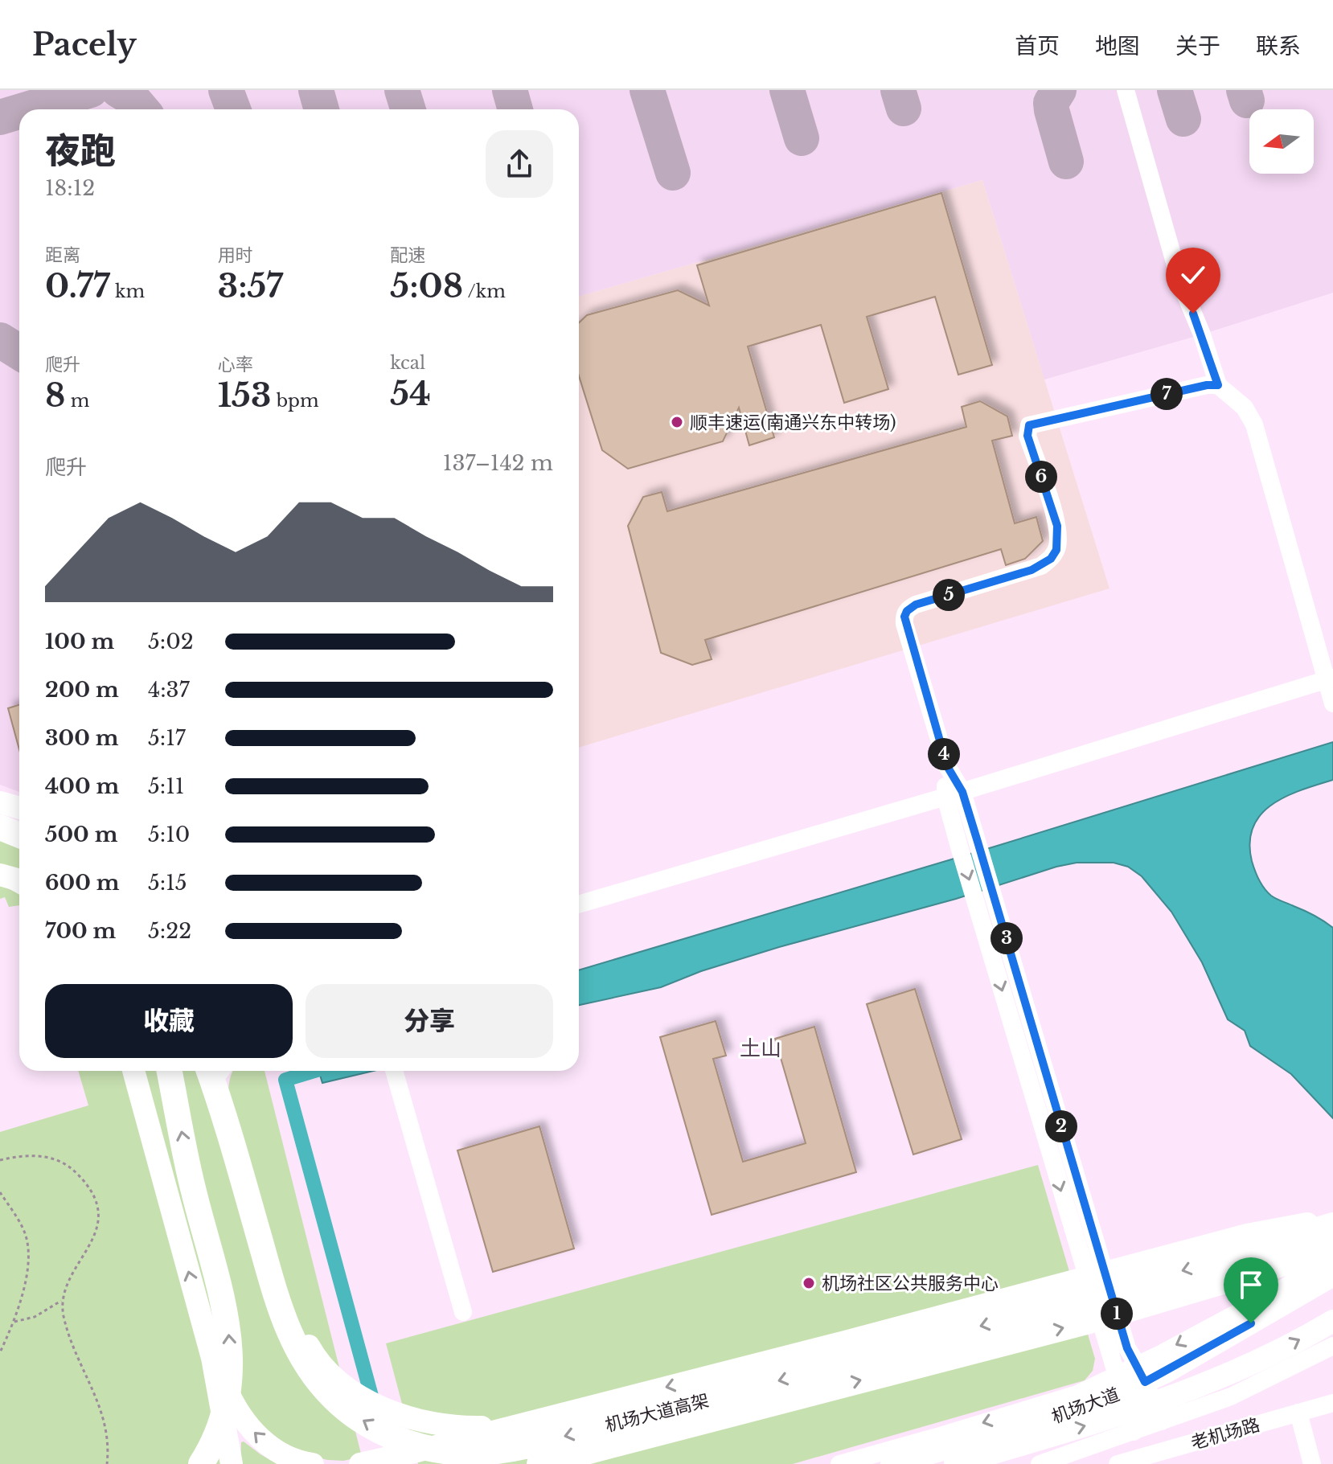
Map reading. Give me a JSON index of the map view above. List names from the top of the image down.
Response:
{
  "streets": {
    "highway": ["机场大道高架"],
    "main road": ["机场大道"],
    "street": ["老机场路"]
  },
  "districts": ["土山"],
  "places": ["顺丰速运(南通兴东中转场)", "机场社区公共服务中心"],
  "north": "left",
  "page": {
    "header": "Pacely",
    "nav": [
      "首页",
      "地图",
      "关于",
      "联系"
    ],
    "heading": ["夜跑", "18:12"],
    "stats": [
      ["距离", "0.77 km"],
      ["用时", "3:57"],
      ["配速", "5:08 /km"],
      ["爬升", "8 m"],
      ["心率", "153 bpm"],
      ["kcal", "54"]
    ],
    "pins": [
      "7",
      "6",
      "5",
      "4",
      "3",
      "2",
      "1"
    ],
    "chart": ["爬升", "137–142 m"],
    "list": [
      {
        "name": "100 m",
        "note": "5:02"
      },
      {
        "name": "200 m",
        "note": "4:37"
      },
      {
        "name": "300 m",
        "note": "5:17"
      },
      {
        "name": "400 m",
        "note": "5:11"
      },
      {
        "name": "500 m",
        "note": "5:10"
      },
      {
        "name": "600 m",
        "note": "5:15"
      },
      {
        "name": "700 m",
        "note": "5:22"
      }
    ],
    "buttons": ["收藏", "分享"]
  }
}
